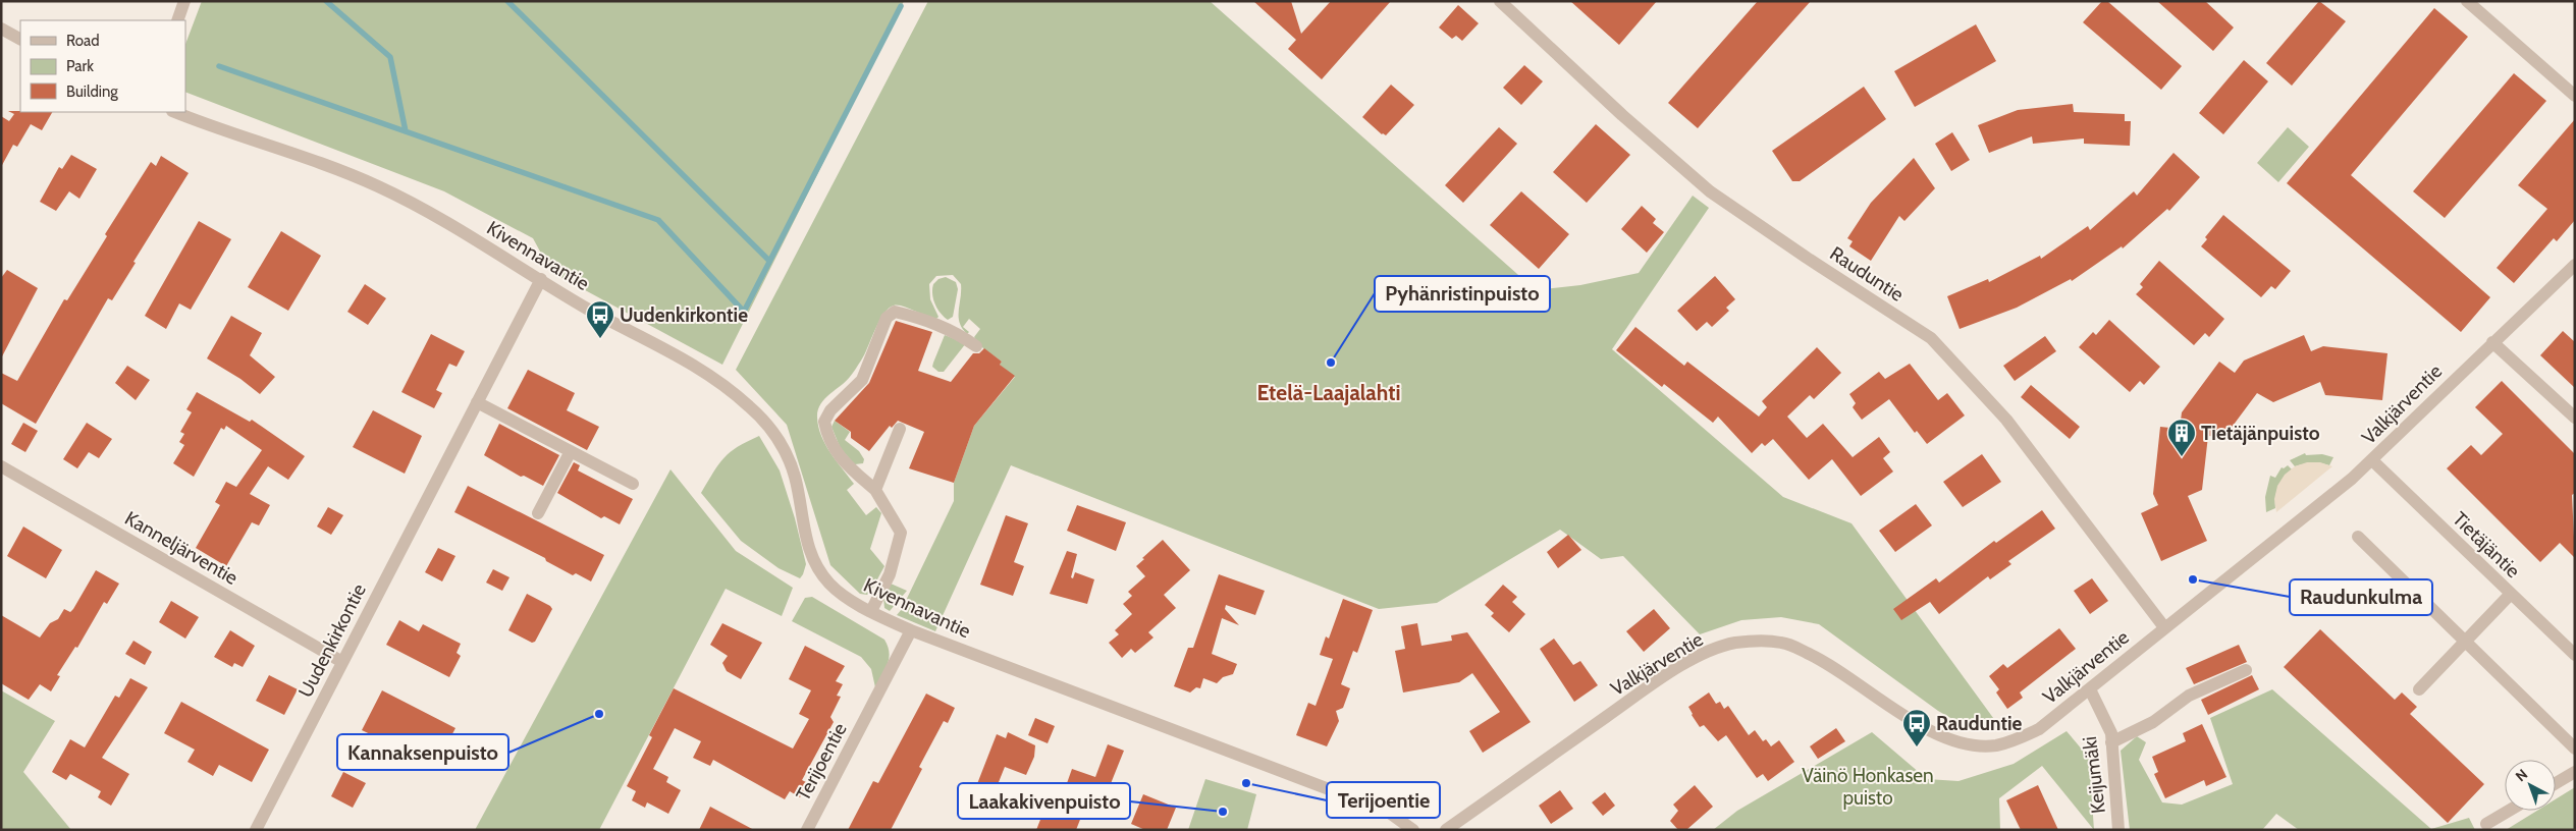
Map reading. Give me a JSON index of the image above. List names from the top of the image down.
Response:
{
  "streets": {
    "street": [
      "Kivennavantie",
      "Rauduntie",
      "Valkjärventie",
      "Tietäjäntie",
      "Kanneljärventie",
      "Uudenkirkontie",
      "Terijoentie",
      "Keijumäki"
    ]
  },
  "crossings": [
    ["Kivennavantie", "Uudenkirkontie"],
    ["Kivennavantie", "Terijoentie"],
    ["Rauduntie", "Valkjärventie"],
    ["Valkjärventie", "Tietäjäntie"],
    ["Valkjärventie", "Keijumäki"],
    ["Kanneljärventie", "Uudenkirkontie"]
  ],
  "districts": ["Etelä-Laajalahti"],
  "parks": ["Väinö Honkasen puisto"],
  "places": {
    "bus stop": ["Uudenkirkontie", "Rauduntie"],
    "other": [
      "Pyhänristinpuisto",
      "Raudunkulma",
      "Kannaksenpuisto",
      "Terijoentie",
      "Laakakivenpuisto"
    ],
    "building": ["Tietäjänpuisto"]
  },
  "legend": ["Road", "Park", "Building"],
  "north": "top left"
}
